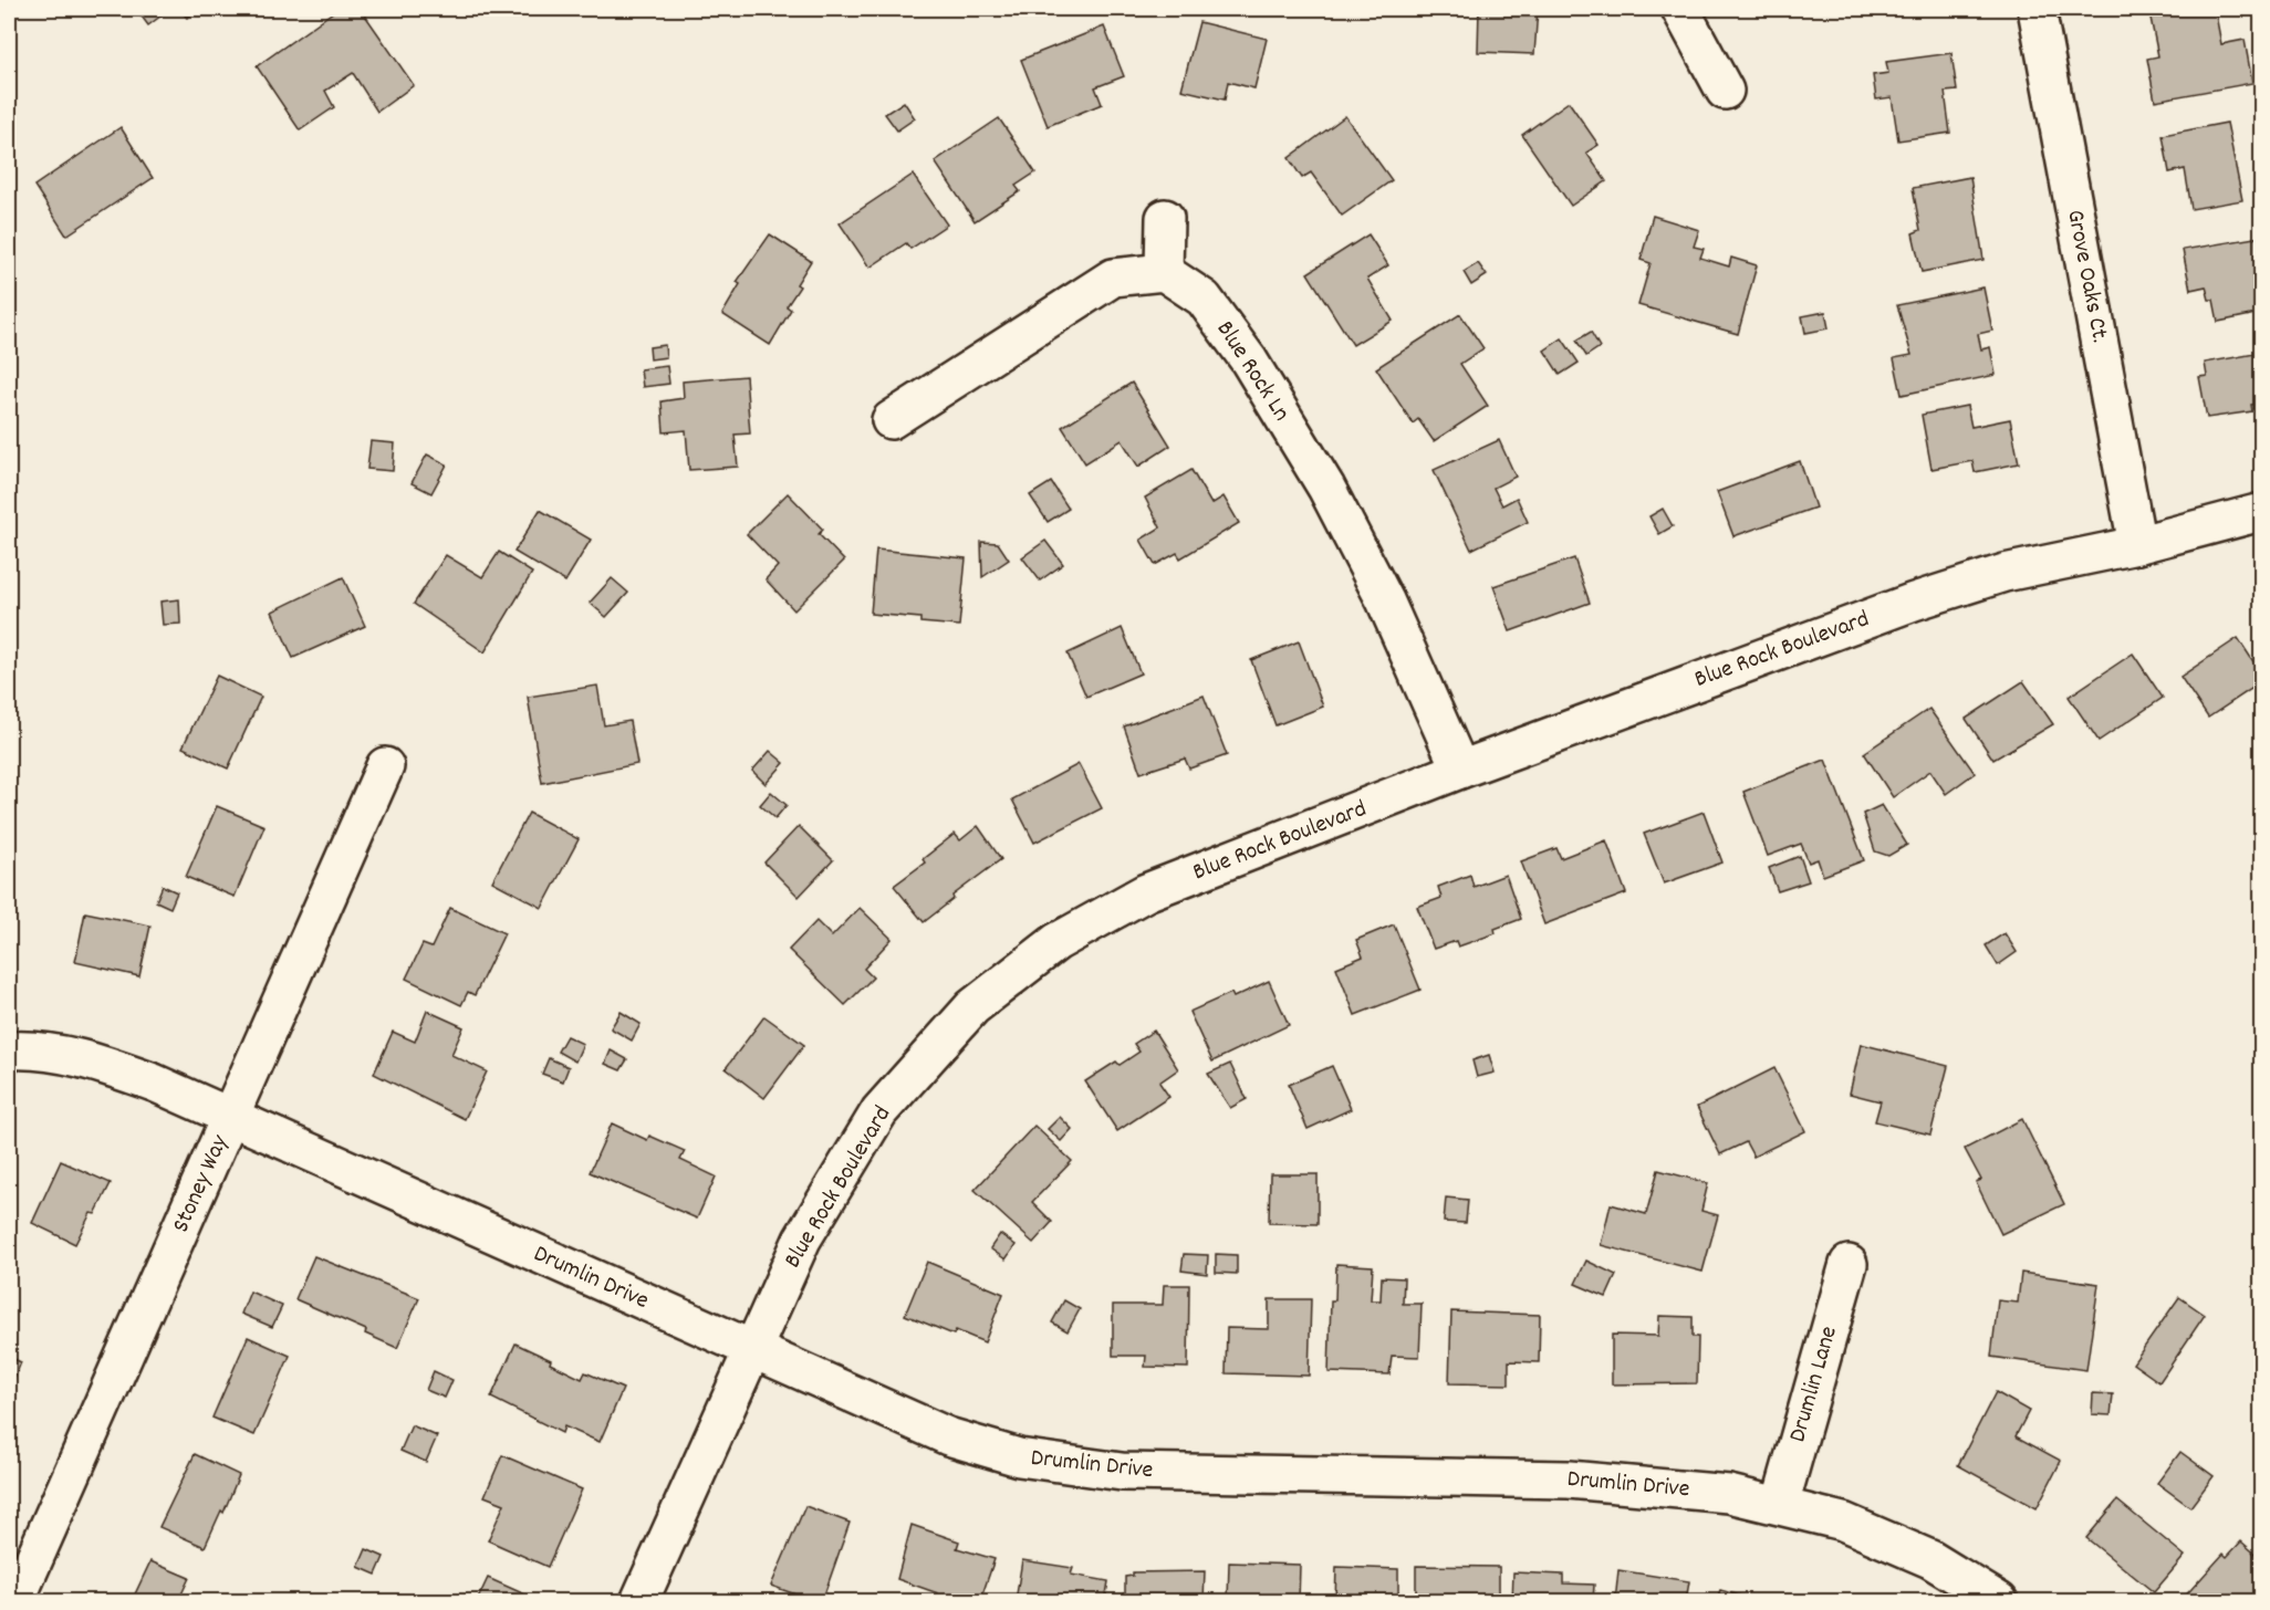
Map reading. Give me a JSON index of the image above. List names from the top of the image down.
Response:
{
  "streets": {
    "street": [
      "Grove Oaks Ct.",
      "Blue Rock Ln",
      "Blue Rock Boulevard",
      "Stoney Way",
      "Drumlin Drive",
      "Drumlin Lane"
    ]
  },
  "crossings": [
    ["Grove Oaks Ct.", "Blue Rock Boulevard"],
    ["Blue Rock Ln", "Blue Rock Boulevard"],
    ["Blue Rock Boulevard", "Drumlin Drive"],
    ["Stoney Way", "Drumlin Drive"],
    ["Drumlin Drive", "Drumlin Lane"]
  ]
}
